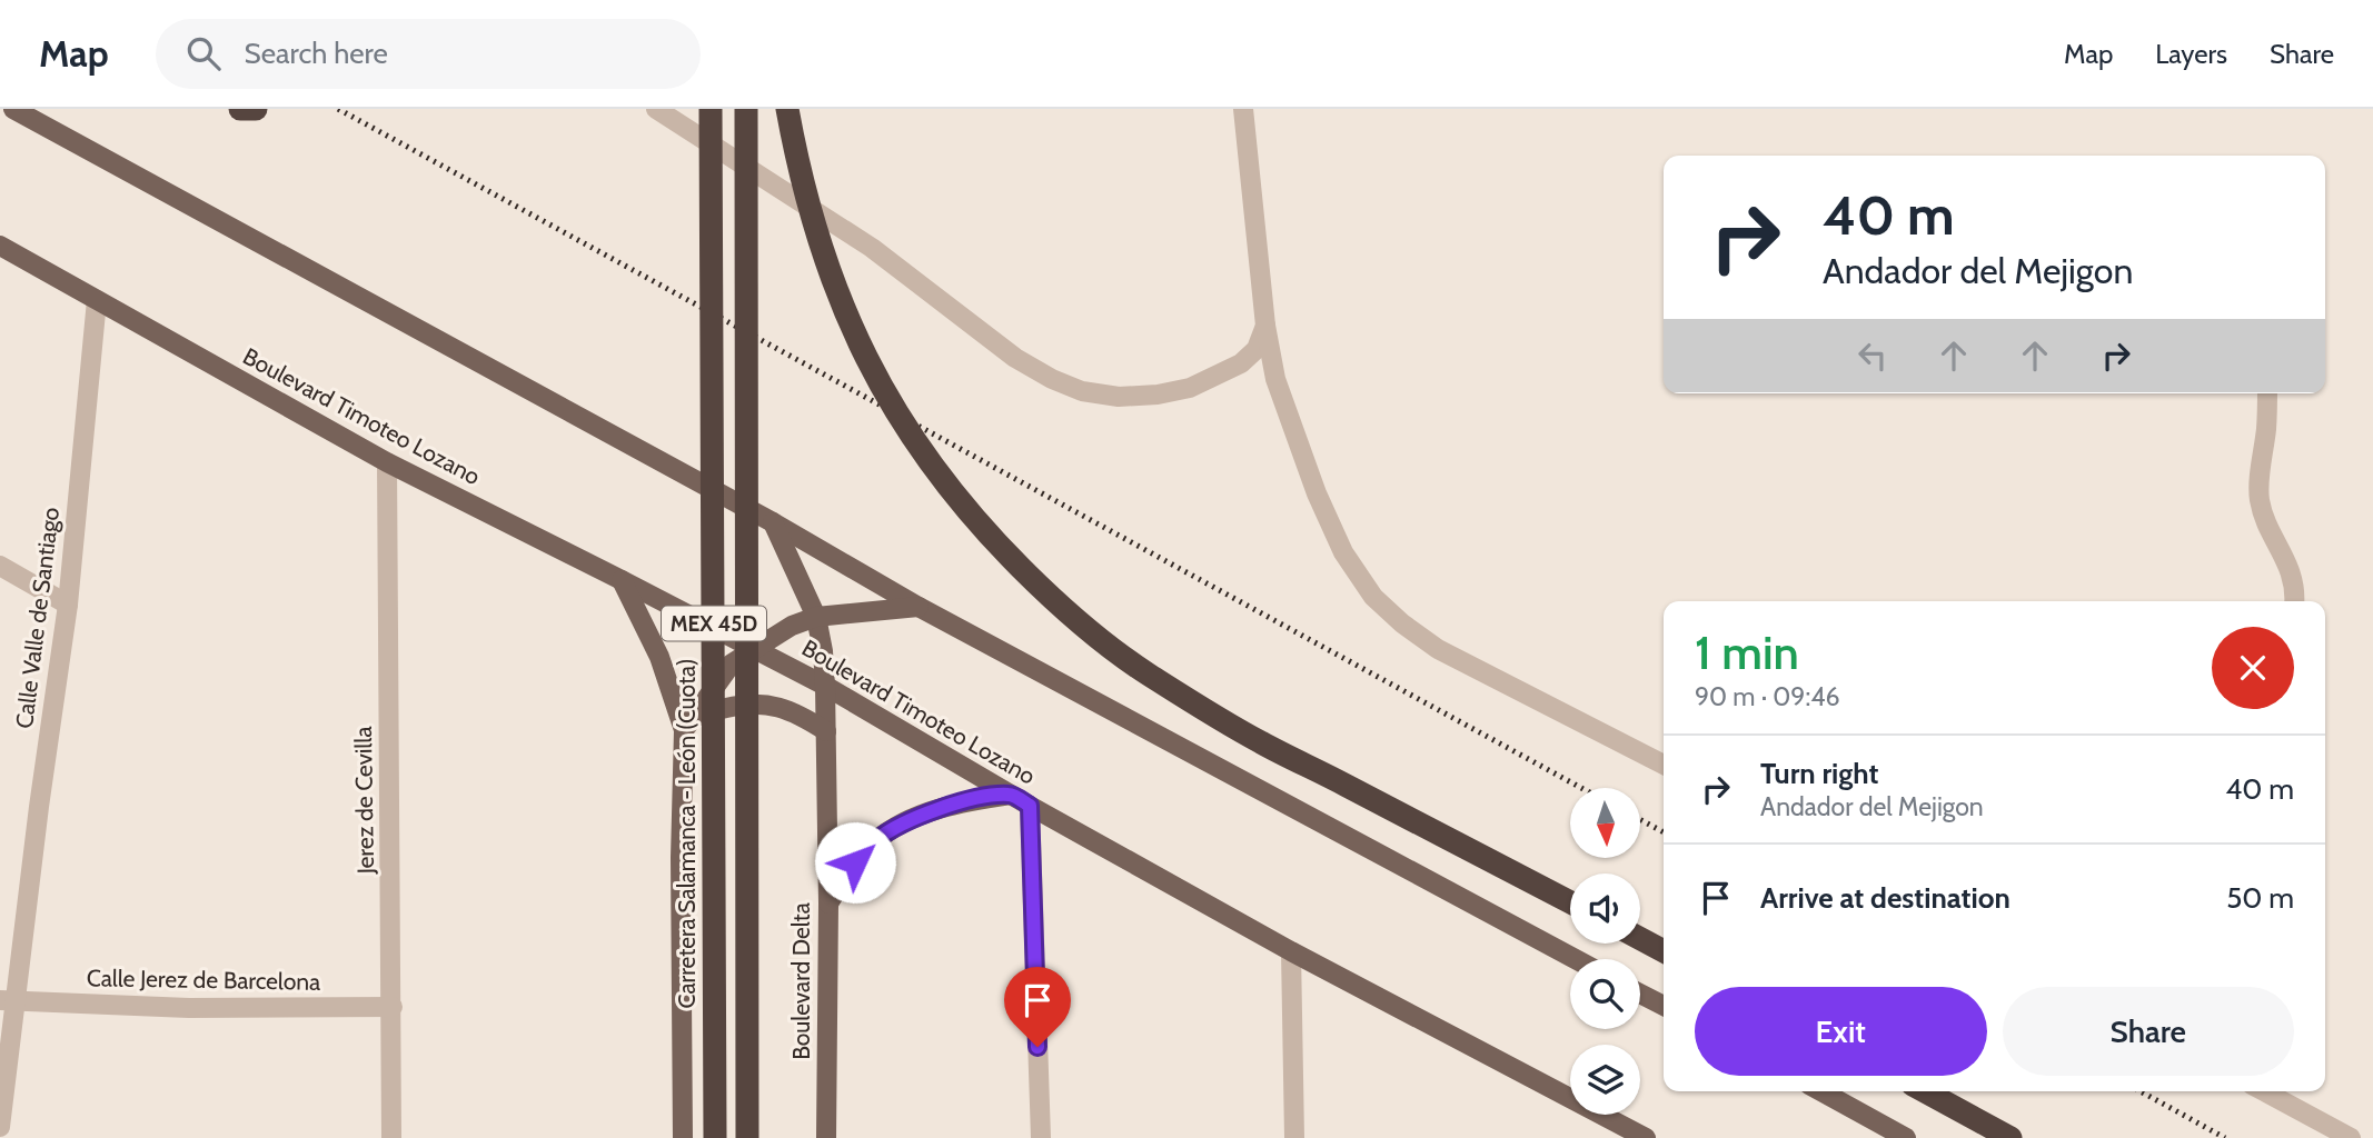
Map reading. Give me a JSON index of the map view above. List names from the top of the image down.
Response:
{
  "streets": {
    "highway": ["MEX 45D", "Carretera Salamanca - León (Cuota)"],
    "main road": ["Boulevard Timoteo Lozano", "Boulevard Delta"],
    "street": ["Calle Valle de Santiago", "Jerez de Cevilla", "Calle Jerez de Barcelona"]
  },
  "crossings": [
    ["Boulevard Timoteo Lozano", "Calle Valle de Santiago"],
    ["Boulevard Timoteo Lozano", "Jerez de Cevilla"],
    ["Boulevard Timoteo Lozano", "Boulevard Delta"],
    ["Calle Valle de Santiago", "Calle Jerez de Barcelona"],
    ["Jerez de Cevilla", "Calle Jerez de Barcelona"]
  ],
  "north": "bottom",
  "page": {
    "header": "Map",
    "search": "Search here",
    "nav": ["Map", "Layers", "Share"],
    "turn": ["40 m", "Andador del Mejigon"],
    "heading": ["1 min", "90 m · 09:46"],
    "list": [
      {
        "name": "Turn right",
        "note": "Andador del Mejigon",
        "value": "40 m"
      },
      {
        "name": "Arrive at destination",
        "value": "50 m"
      }
    ],
    "buttons": ["Exit", "Share"]
  }
}
